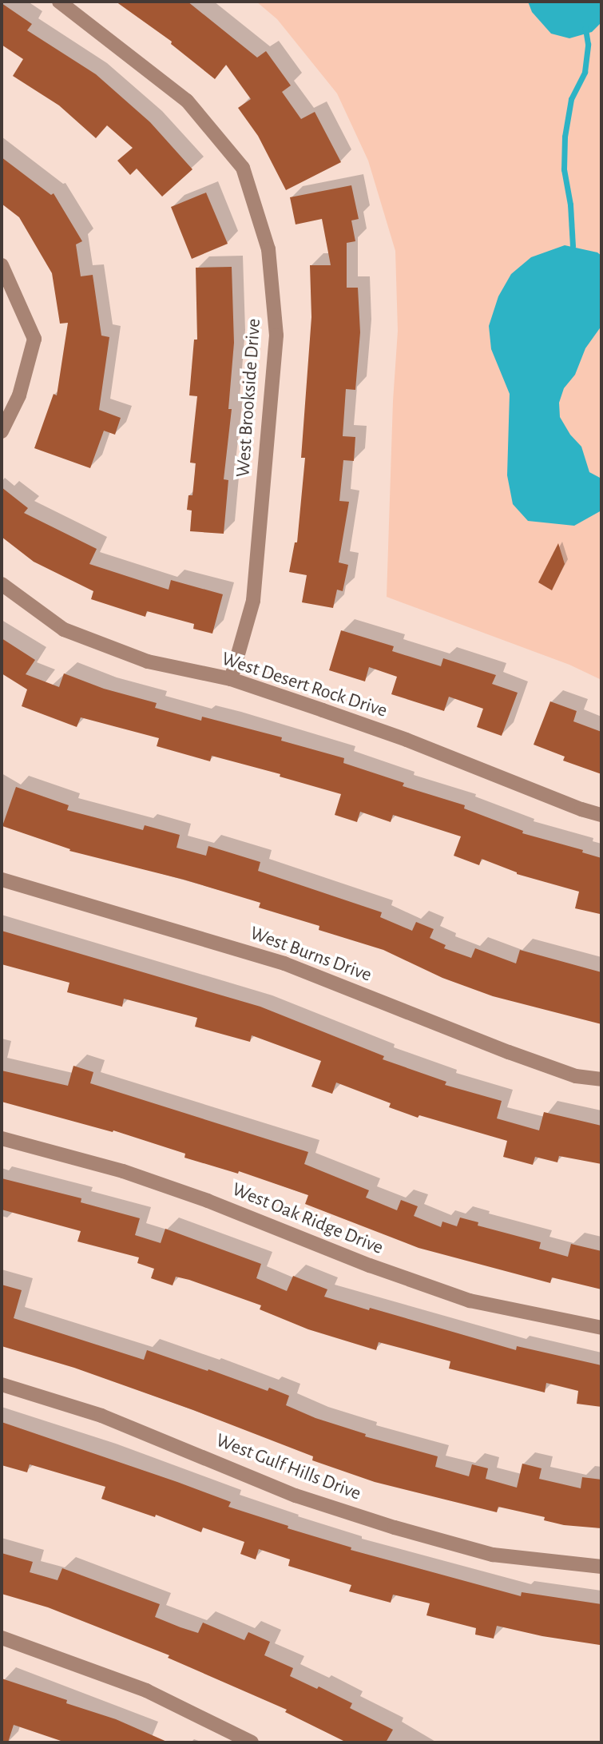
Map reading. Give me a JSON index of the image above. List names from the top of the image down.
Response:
{
  "streets": {
    "street": [
      "West Brookside Drive",
      "West Desert Rock Drive",
      "West Burns Drive",
      "West Oak Ridge Drive",
      "West Gulf Hills Drive"
    ]
  },
  "crossings": [
    ["West Brookside Drive", "West Desert Rock Drive"]
  ]
}
